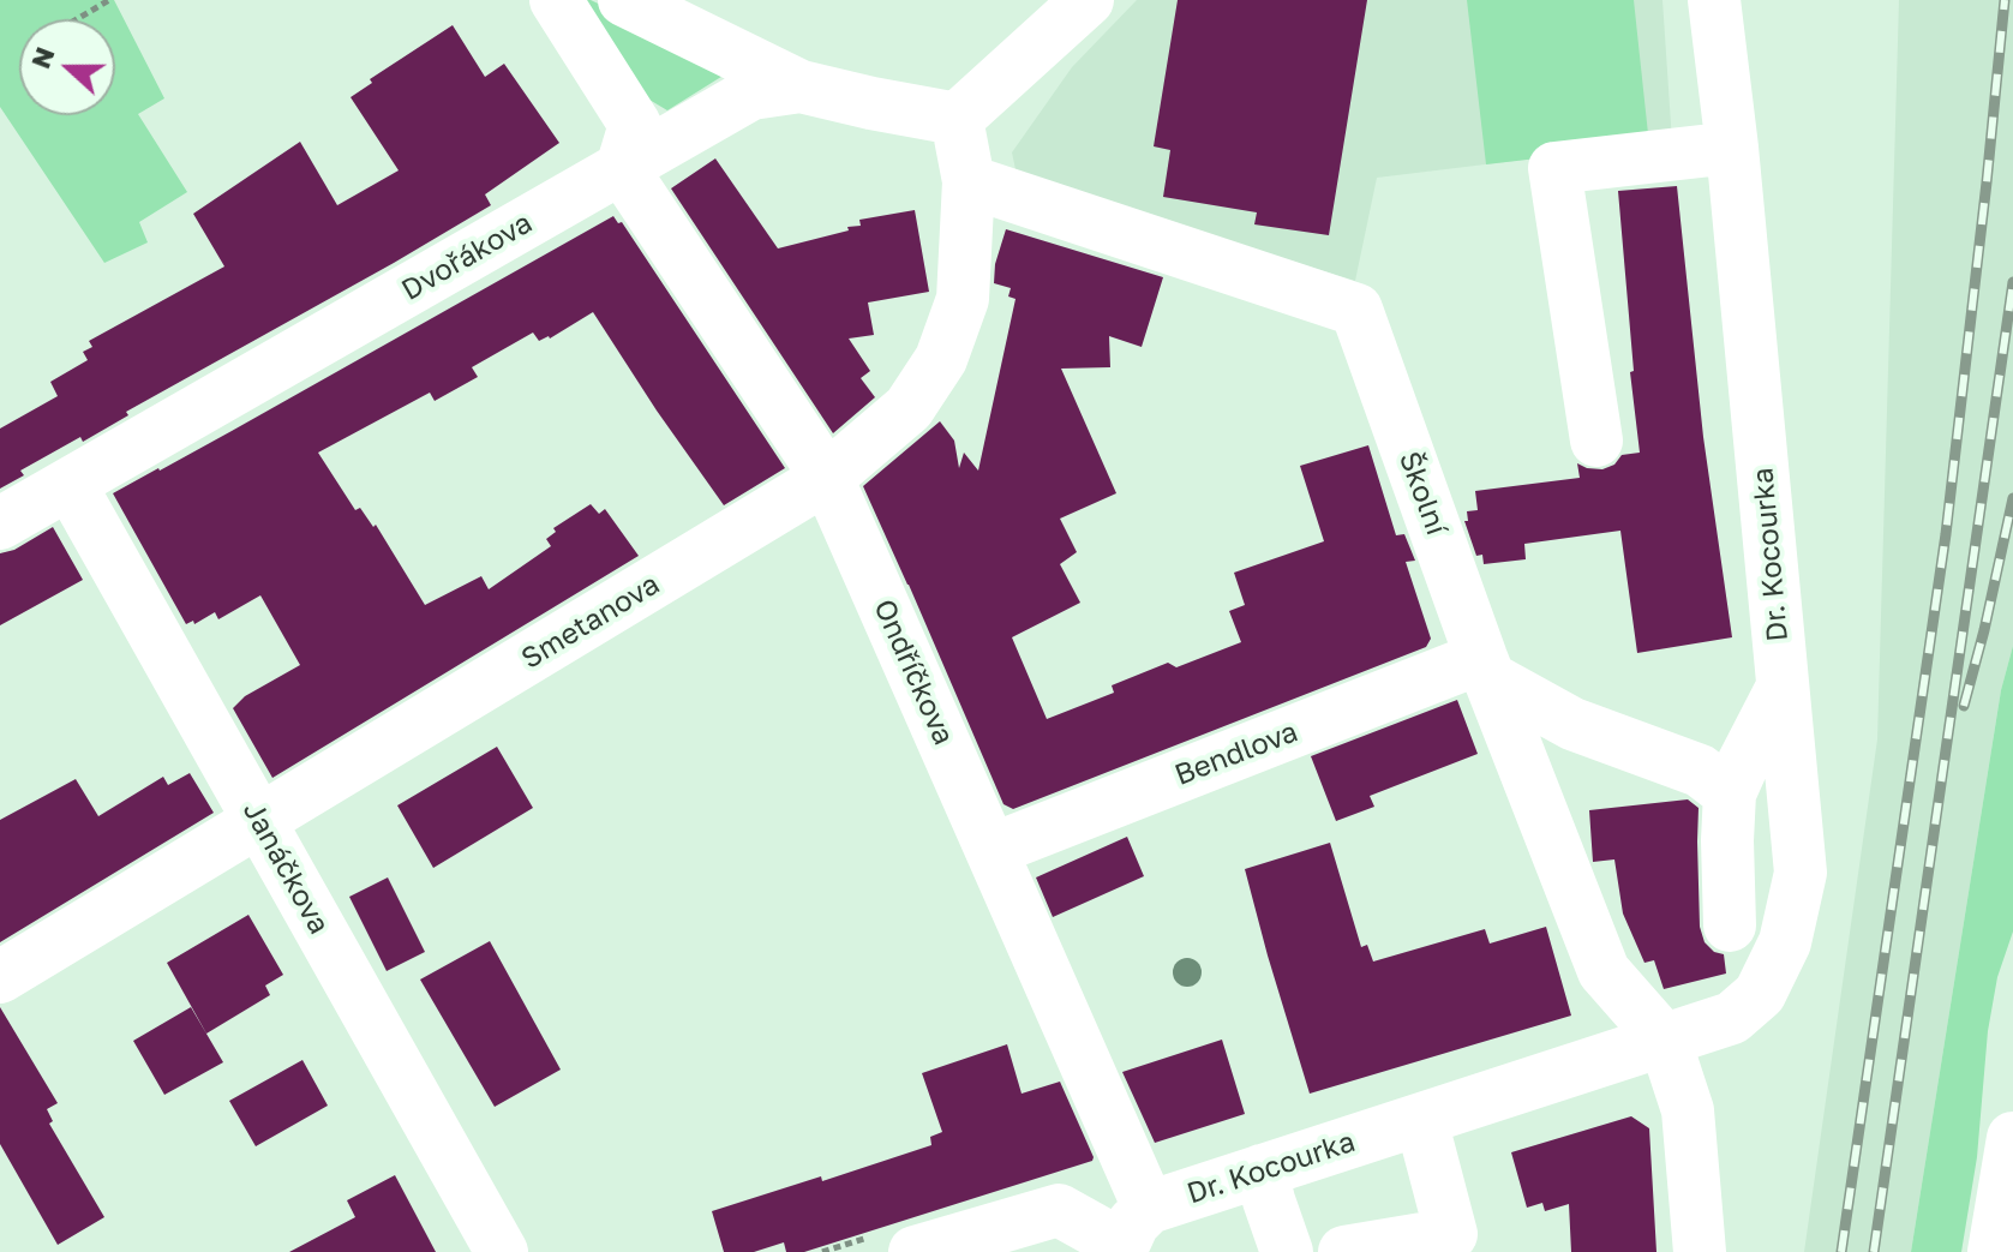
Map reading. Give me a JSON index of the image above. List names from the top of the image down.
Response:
{
  "streets": {
    "street": [
      "Dvořákova",
      "Školní",
      "Dr. Kocourka",
      "Smetanova",
      "Ondříčkova",
      "Bendlova",
      "Janáčkova"
    ]
  },
  "crossings": [
    ["Dvořákova", "Smetanova"],
    ["Dvořákova", "Ondříčkova"],
    ["Dvořákova", "Janáčkova"],
    ["Školní", "Dr. Kocourka"],
    ["Školní", "Smetanova"],
    ["Školní", "Bendlova"],
    ["Dr. Kocourka", "Ondříčkova"],
    ["Smetanova", "Ondříčkova"],
    ["Smetanova", "Janáčkova"],
    ["Ondříčkova", "Bendlova"]
  ],
  "north": "left"
}
